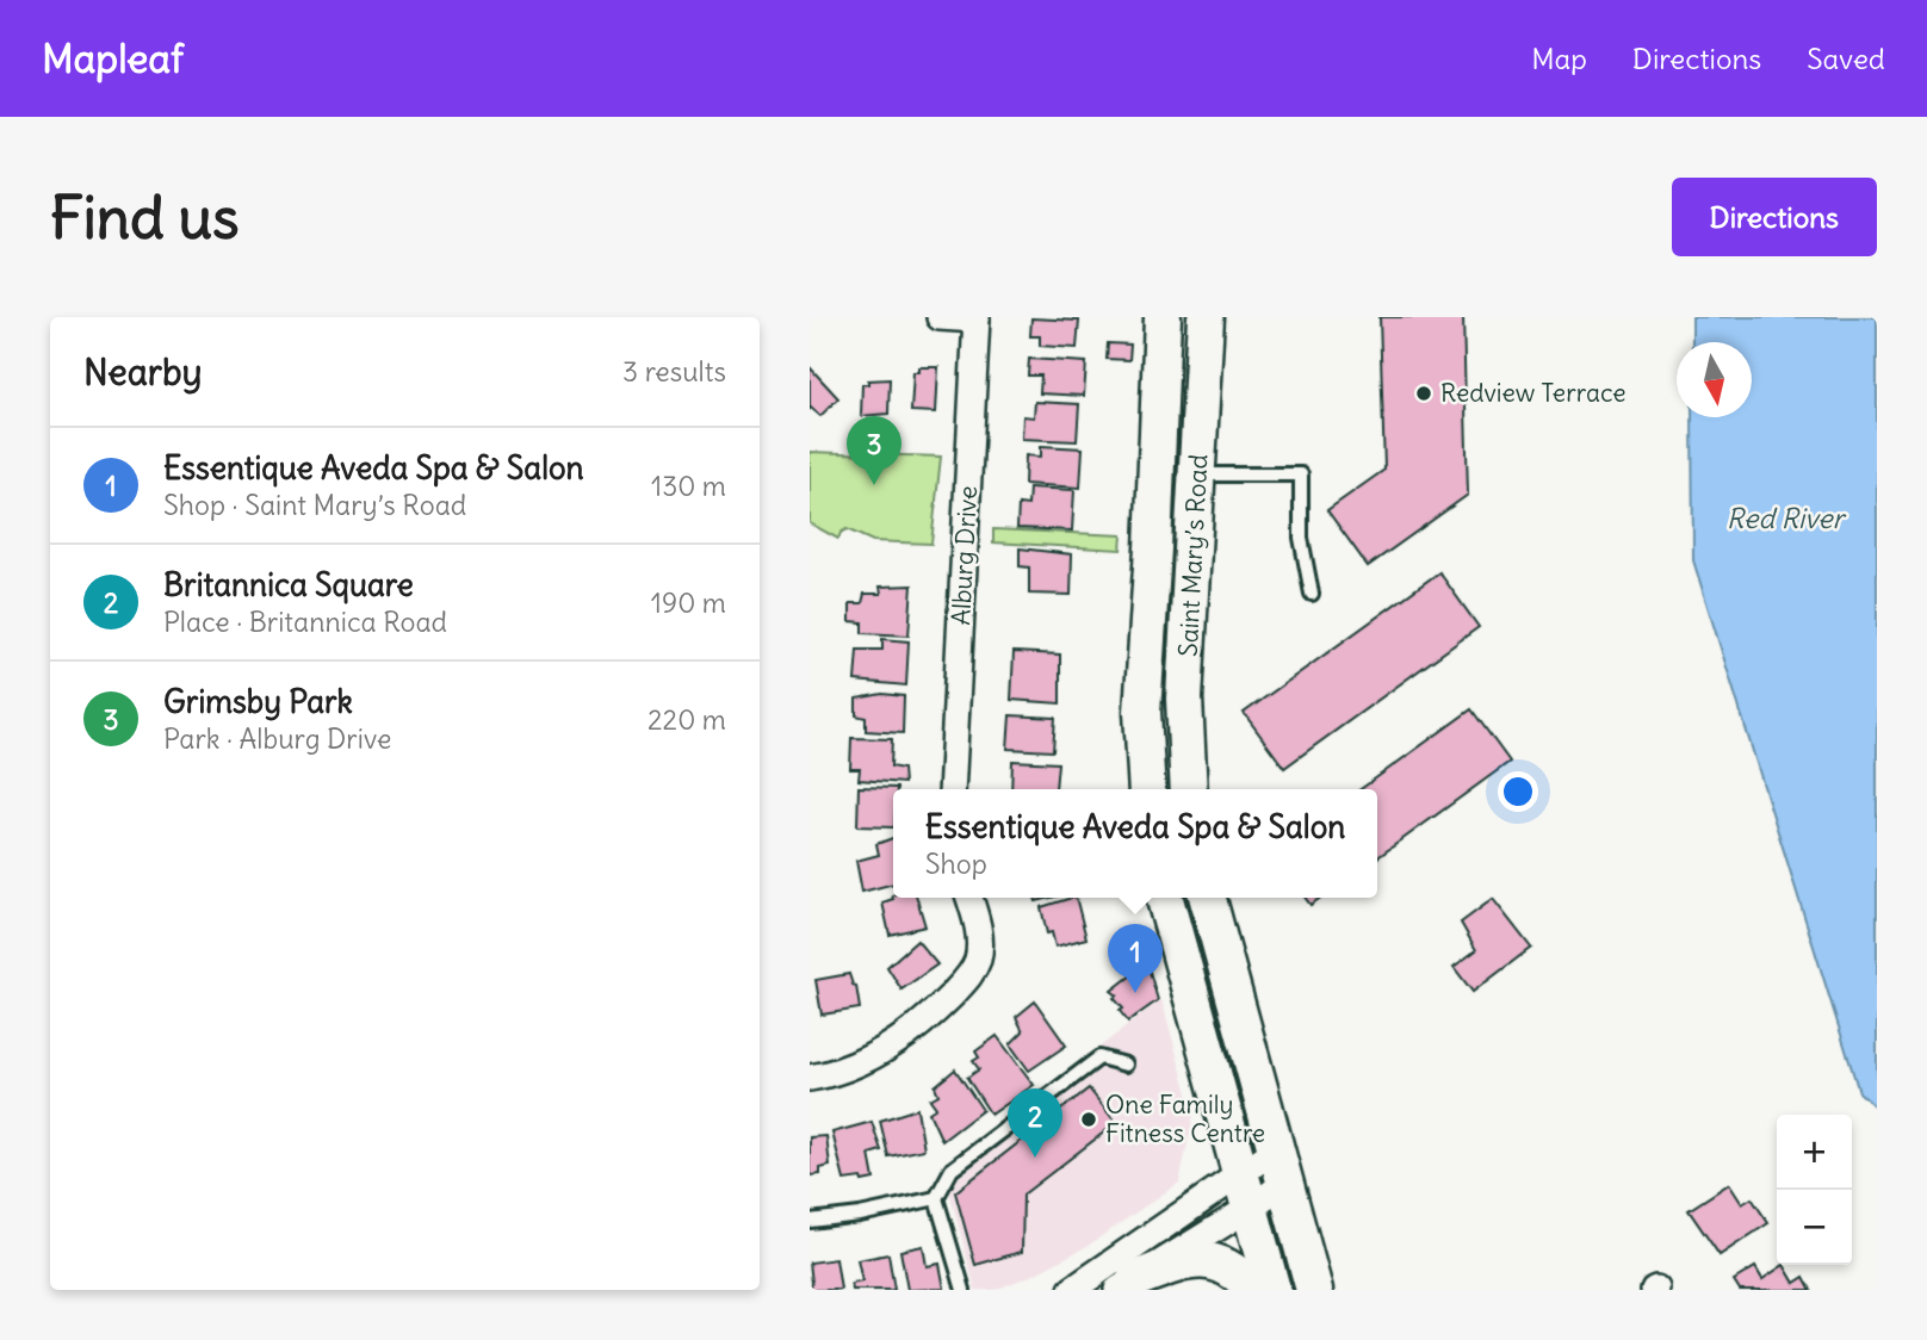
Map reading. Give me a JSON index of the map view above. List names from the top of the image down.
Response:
{
  "streets": {
    "main road": ["Saint Mary’s Road"],
    "street": ["Alburg Drive"]
  },
  "water": ["Red River"],
  "places": ["Redview Terrace", "One Family Fitness Centre"],
  "north": "bottom",
  "page": {
    "header": "Mapleaf",
    "nav": ["Map", "Directions", "Saved"],
    "buttons": "Directions",
    "title": "Find us",
    "heading": ["Nearby", "3 results"],
    "pins": ["3", "1", "2"],
    "list": [
      {
        "mark": "1",
        "name": "Essentique Aveda Spa & Salon",
        "note": "Shop · Saint Mary’s Road",
        "value": "130 m"
      },
      {
        "mark": "2",
        "name": "Britannica Square",
        "note": "Place · Britannica Road",
        "value": "190 m"
      },
      {
        "mark": "3",
        "name": "Grimsby Park",
        "note": "Park · Alburg Drive",
        "value": "220 m"
      }
    ],
    "popup": ["Essentique Aveda Spa & Salon", "Shop"],
    "map_buttons": ["+", "−"]
  }
}
